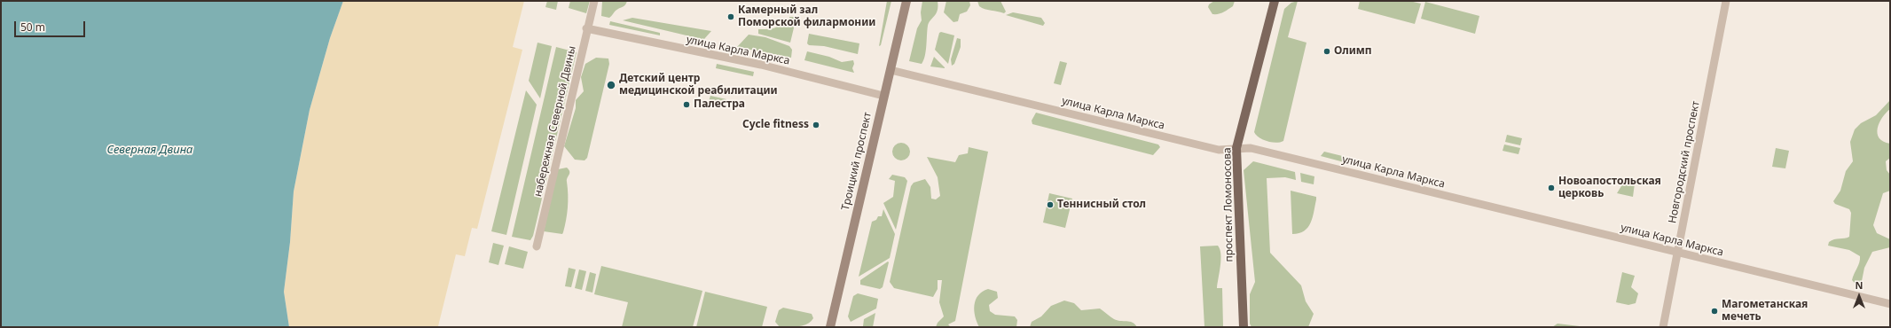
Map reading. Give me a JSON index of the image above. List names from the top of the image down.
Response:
{
  "streets": {
    "main road": ["Троицкий проспект", "проспект Ломоносова"],
    "street": ["улица Карла Маркса", "набережная Северной Двины", "Новгородский проспект"]
  },
  "crossings": [
    ["улица Карла Маркса", "набережная Северной Двины"],
    ["улица Карла Маркса", "Троицкий проспект"],
    ["улица Карла Маркса", "Новгородский проспект"],
    ["улица Карла Маркса", "проспект Ломоносова"]
  ],
  "water": ["Северная Двина"],
  "places": [
    "Камерный зал Поморской филармонии",
    "Олимп",
    "Детский центр медицинской реабилитации",
    "Палестра",
    "Cycle fitness",
    "Новоапостольская церковь",
    "Теннисный стол",
    "Магометанская мечеть"
  ],
  "scale_bar": "50 m",
  "north": "top"
}
